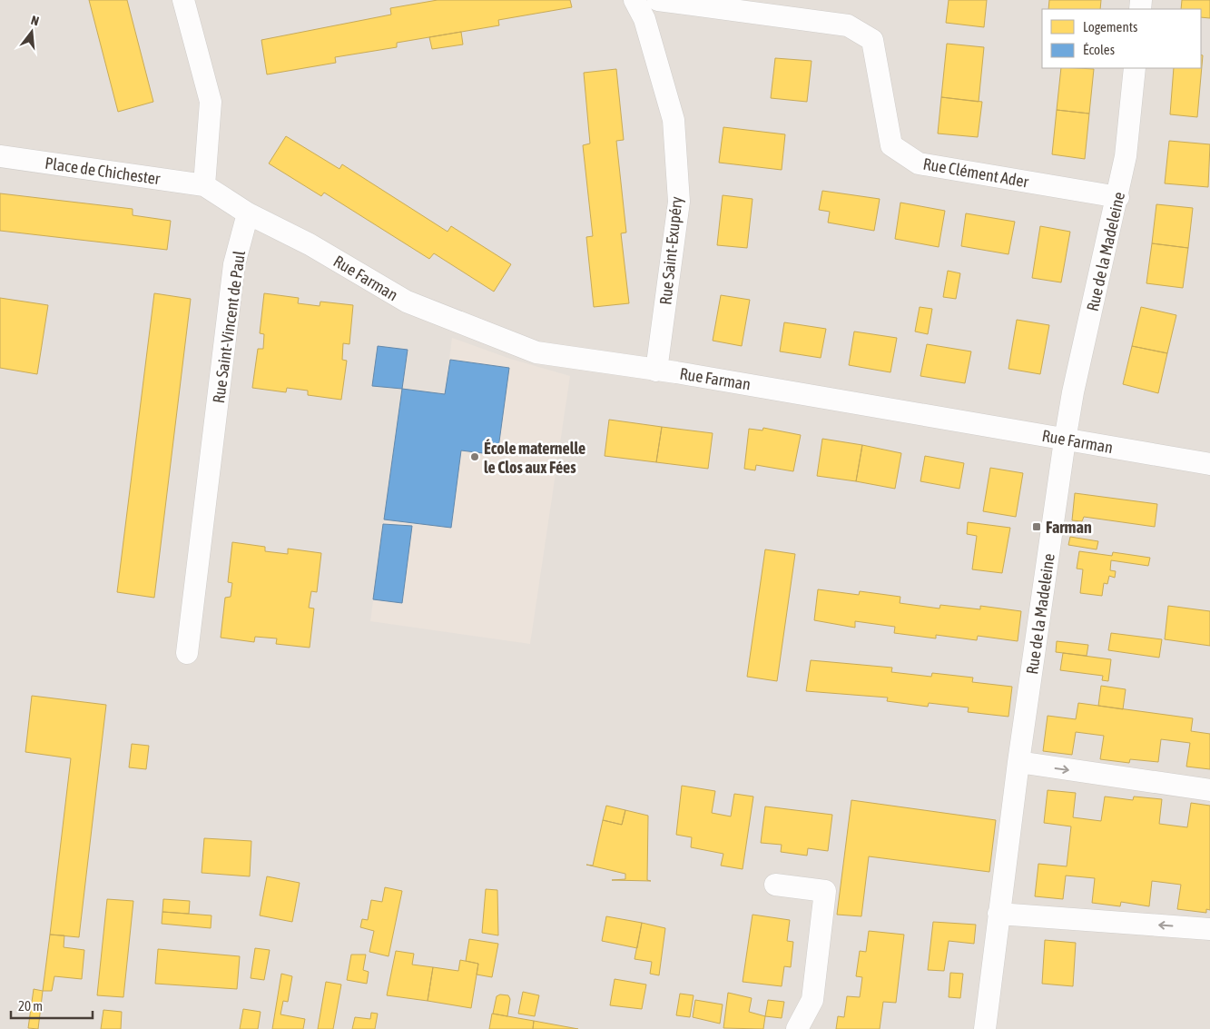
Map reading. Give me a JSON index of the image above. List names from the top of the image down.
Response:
{
  "streets": {
    "street": [
      "Place de Chichester",
      "Rue Clément Ader",
      "Rue Saint-Exupéry",
      "Rue de la Madeleine",
      "Rue Farman",
      "Rue Saint-Vincent de Paul"
    ]
  },
  "crossings": [
    ["Rue Clément Ader", "Rue de la Madeleine"],
    ["Rue Saint-Exupéry", "Rue Farman"],
    ["Rue de la Madeleine", "Rue Farman"],
    ["Rue Farman", "Rue Saint-Vincent de Paul"]
  ],
  "places": {
    "other": ["École maternelle le Clos aux Fées"],
    "transit": ["Farman"]
  },
  "legend": ["Logements", "Écoles"],
  "scale_bar": "20 m",
  "north": "top"
}
